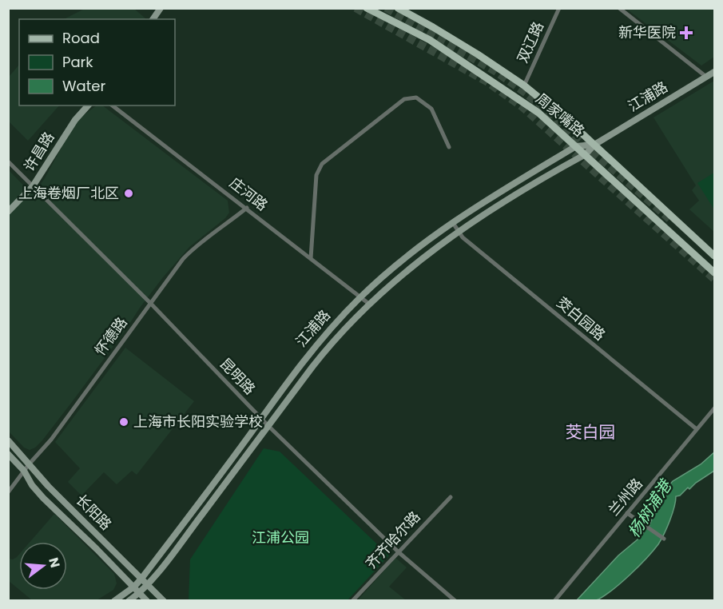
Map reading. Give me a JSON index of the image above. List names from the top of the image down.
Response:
{
  "streets": {
    "main road": [
      "江浦路",
      "周家嘴路",
      "许昌路",
      "长阳路"
    ],
    "street": [
      "双辽路",
      "庄河路",
      "茭白园路",
      "怀德路",
      "昆明路",
      "兰州路",
      "齐齐哈尔路"
    ]
  },
  "crossings": [
    ["双辽路", "周家嘴路"],
    ["江浦路", "周家嘴路"],
    ["江浦路", "庄河路"],
    ["江浦路", "茭白园路"],
    ["江浦路", "昆明路"],
    ["江浦路", "长阳路"],
    ["许昌路", "昆明路"],
    ["庄河路", "怀德路"],
    ["茭白园路", "兰州路"],
    ["怀德路", "昆明路"],
    ["怀德路", "长阳路"],
    ["昆明路", "齐齐哈尔路"]
  ],
  "districts": ["茭白园"],
  "water": ["杨树浦港"],
  "parks": ["江浦公园"],
  "places": {
    "health": ["新华医院"],
    "other": ["上海卷烟厂北区", "上海市长阳实验学校"]
  },
  "legend": ["Road", "Park", "Water"],
  "north": "right"
}
